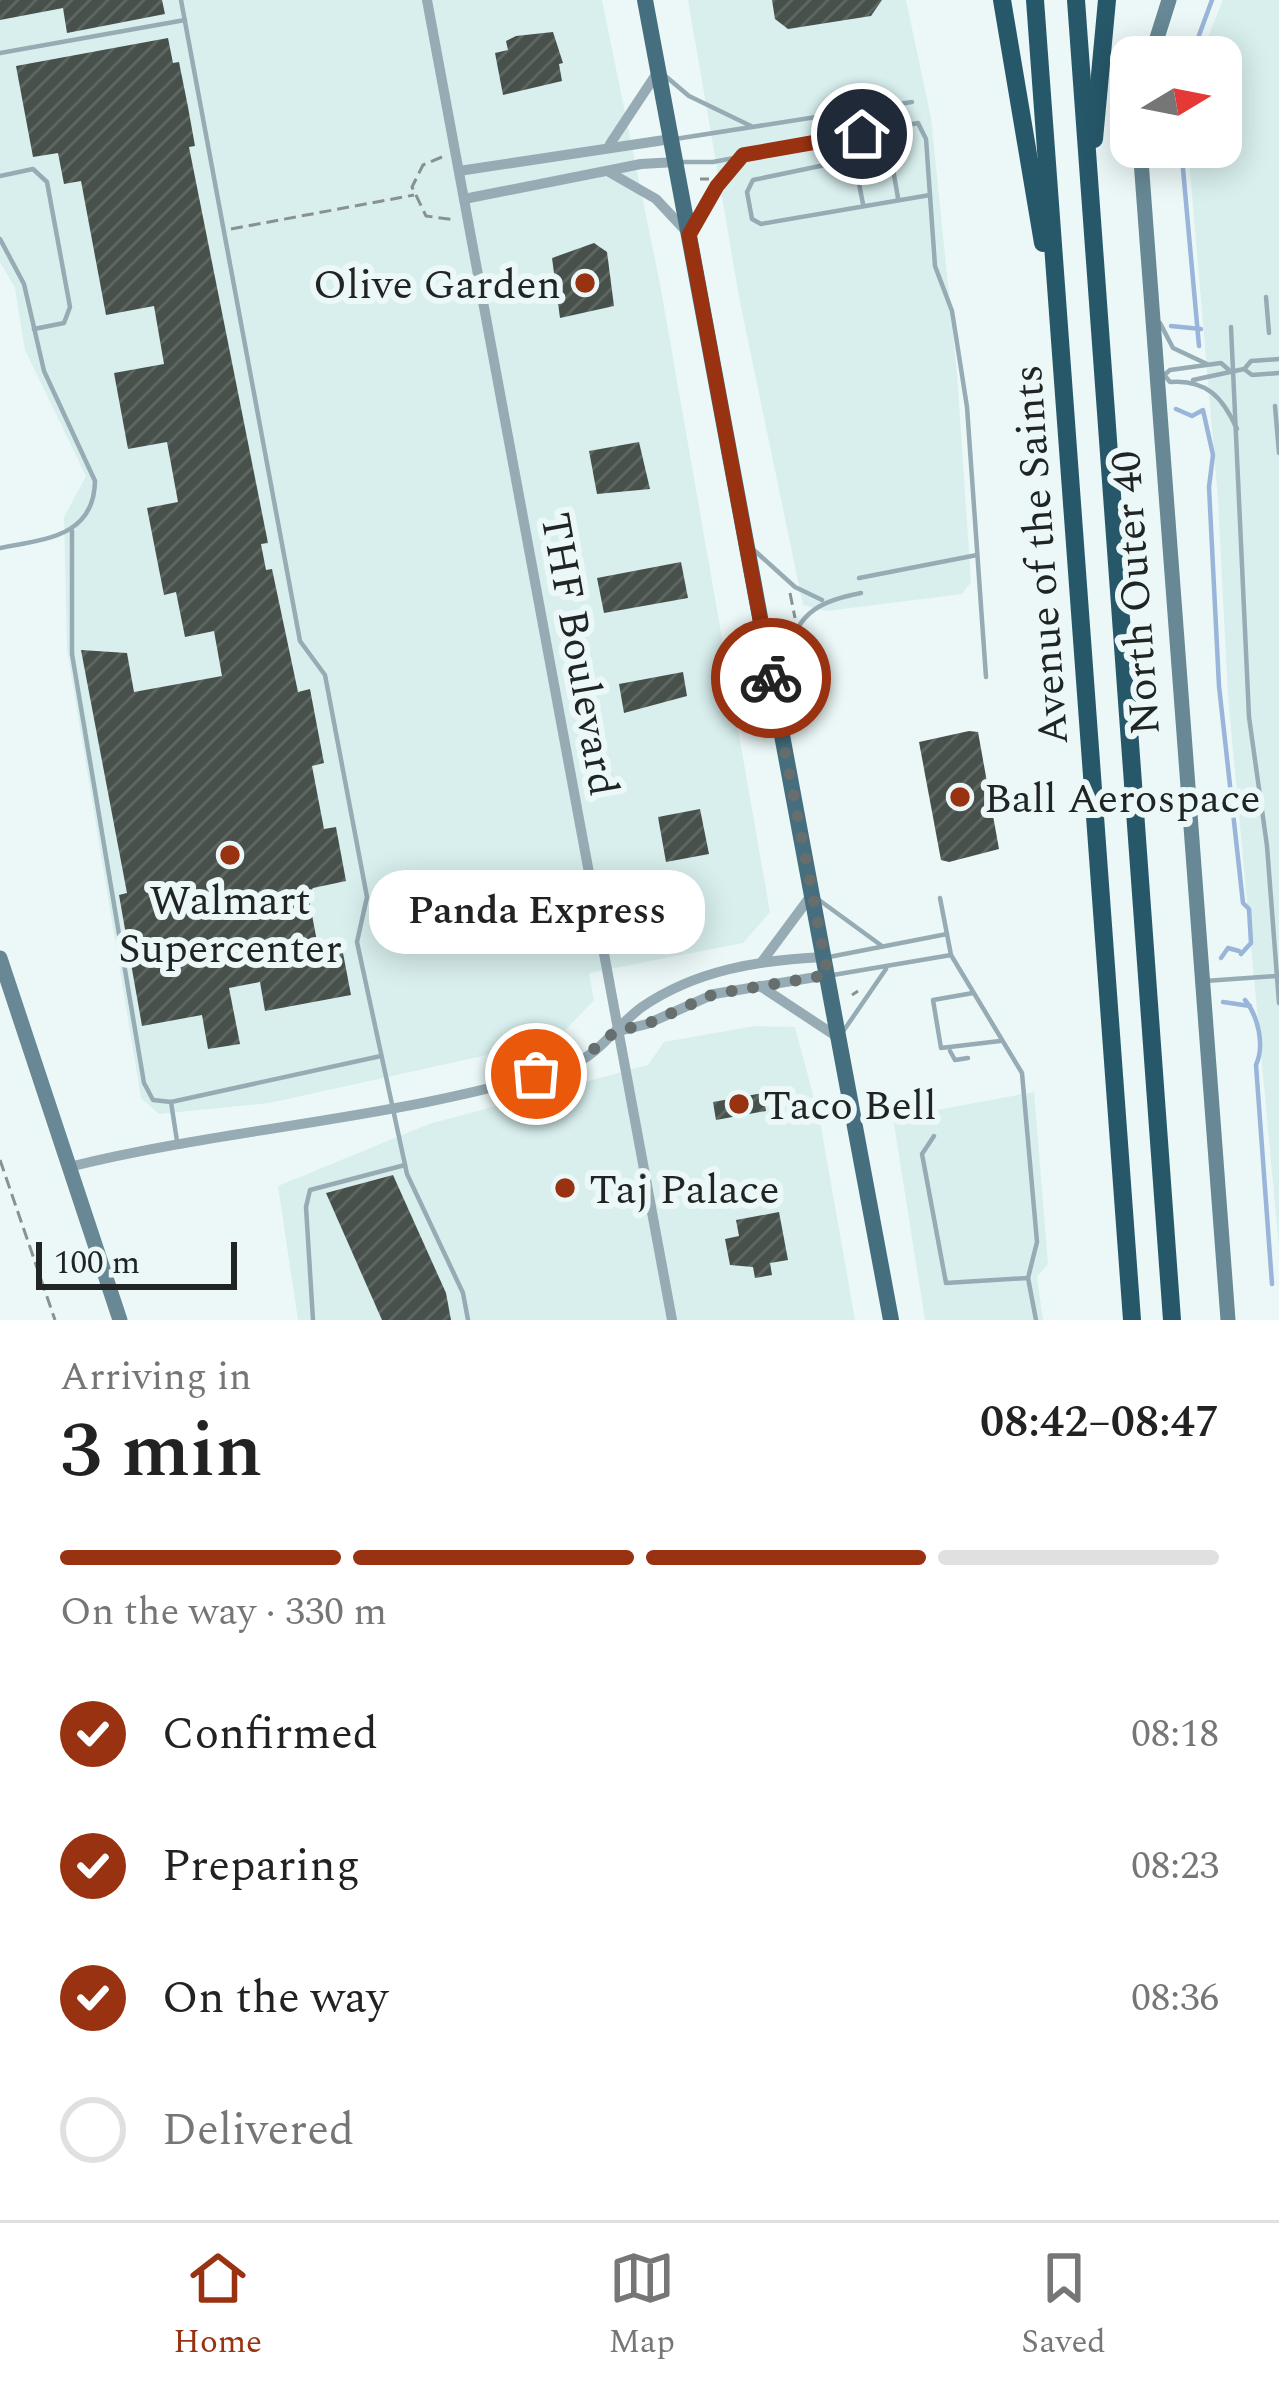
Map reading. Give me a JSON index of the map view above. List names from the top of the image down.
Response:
{
  "streets": {
    "highway": ["Avenue of the Saints"],
    "street": ["North Outer 40", "THF Boulevard"]
  },
  "places": [
    "Olive Garden",
    "Ball Aerospace",
    "Walmart Supercenter",
    "Panda Express",
    "Taco Bell",
    "Taj Palace"
  ],
  "scale_bar": "100 m",
  "north": "right",
  "page": {
    "bubble": "Panda Express",
    "scale": "100 m",
    "heading": ["3 min", "Arriving in", "08:42–08:47"],
    "bar": "On the way · 330 m",
    "list": [
      ["Confirmed", "08:18"],
      ["Preparing", "08:23"],
      ["On the way", "08:36"],
      "Delivered"
    ],
    "tabs": ["Home", "Map", "Saved"]
  }
}
